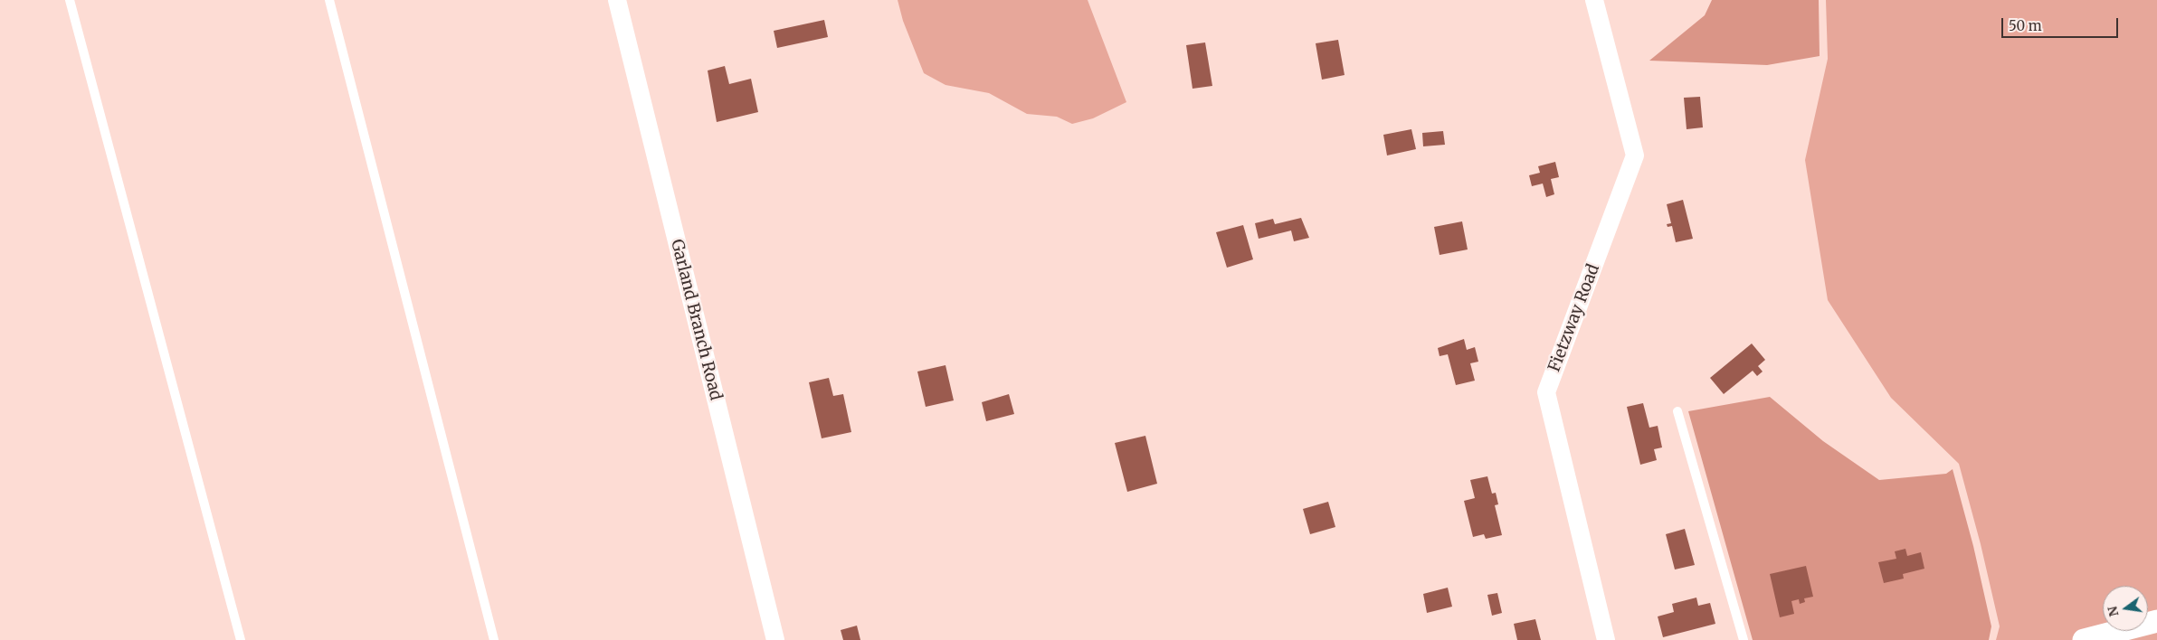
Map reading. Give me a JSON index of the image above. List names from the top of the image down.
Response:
{
  "streets": {
    "street": ["Fietzway Road", "Garland Branch Road"]
  },
  "scale_bar": "50 m",
  "north": "left"
}
